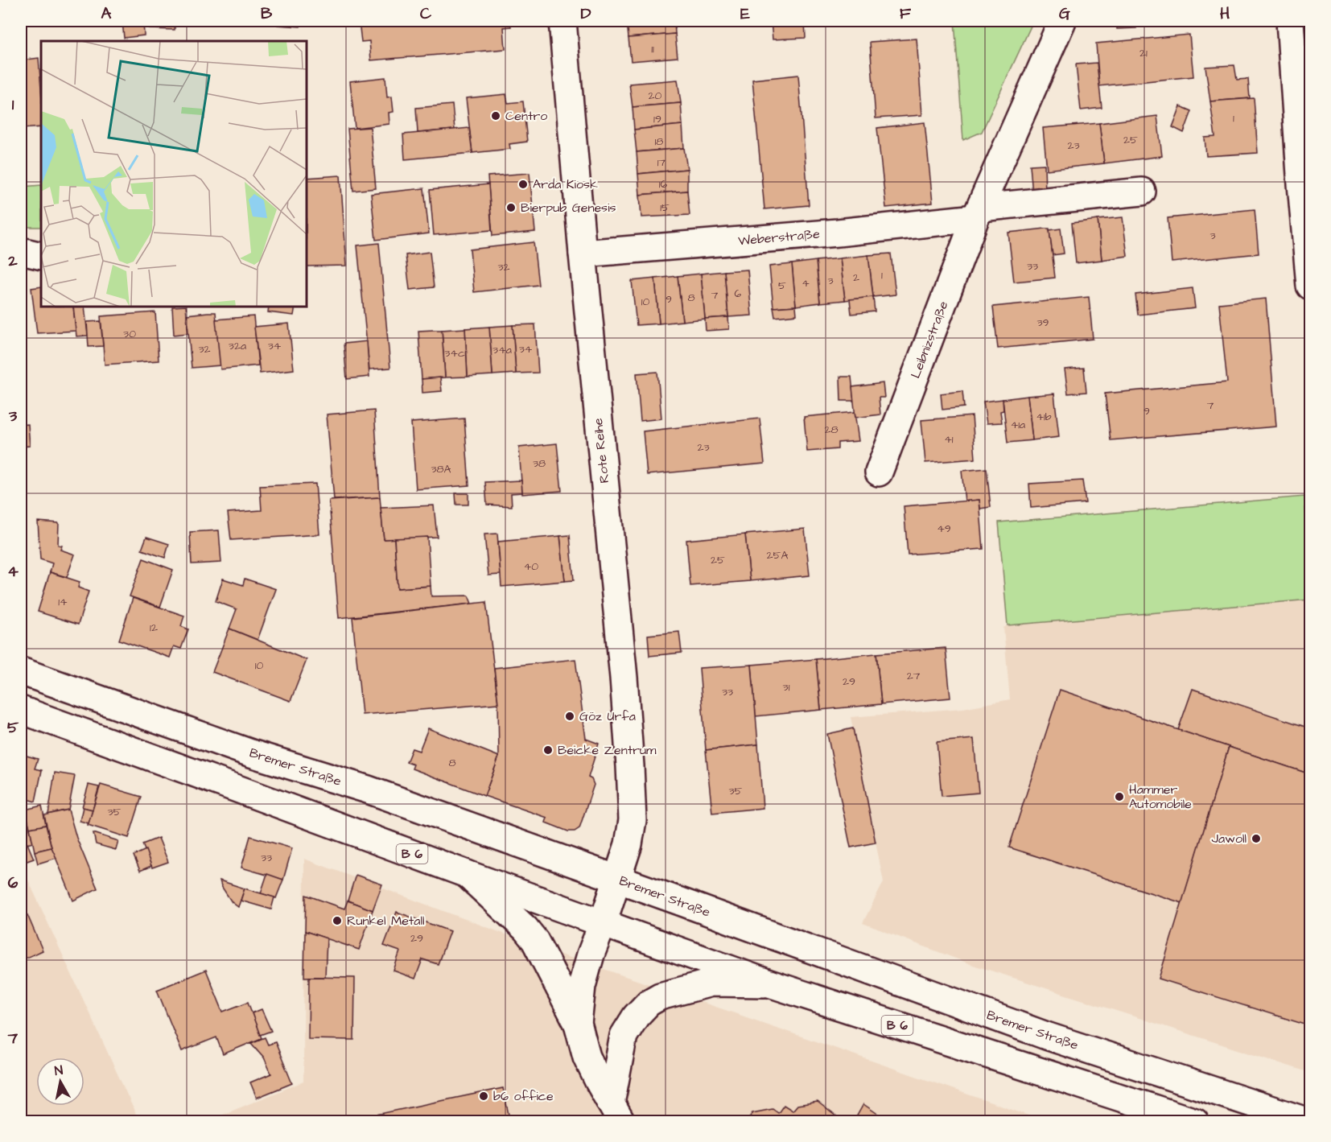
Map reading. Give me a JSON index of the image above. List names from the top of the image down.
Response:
{
  "streets": {
    "street": [
      "Weberstraße",
      "Leibnizstraße",
      "Rote Reihe",
      "Bremer Straße",
      "B 6"
    ]
  },
  "crossings": [
    ["Weberstraße", "Leibnizstraße"],
    ["Weberstraße", "Rote Reihe"],
    ["Rote Reihe", "Bremer Straße"],
    ["Rote Reihe", "B 6"]
  ],
  "places": [
    "Centro",
    "Arda Kiosk",
    "Bierpub Genesis",
    "Göz Urfa",
    "Beicke Zentrum",
    "Hammer Automobile",
    "Jawoll",
    "Runkel Metall",
    "b6 office"
  ],
  "house_numbers": [
    "11",
    "21",
    "20",
    "1",
    "19",
    "25",
    "18",
    "23",
    "17",
    "16",
    "15",
    "3",
    "33",
    "32",
    "1",
    "2",
    "3",
    "4",
    "5",
    "6",
    "7",
    "8",
    "9",
    "10",
    "39",
    "30",
    "32a",
    "34",
    "32",
    "34",
    "34a",
    "34c",
    "7",
    "9",
    "41b",
    "41a",
    "28",
    "41",
    "23",
    "38",
    "38A",
    "49",
    "25A",
    "25",
    "40",
    "14",
    "12",
    "10",
    "27",
    "29",
    "31",
    "33",
    "8",
    "35",
    "35",
    "33",
    "29"
  ],
  "north": "top",
  "grid": {
    "columns": [
      "A",
      "B",
      "C",
      "D",
      "E",
      "F",
      "G",
      "H"
    ],
    "rows": [
      "1",
      "2",
      "3",
      "4",
      "5",
      "6",
      "7"
    ]
  }
}
